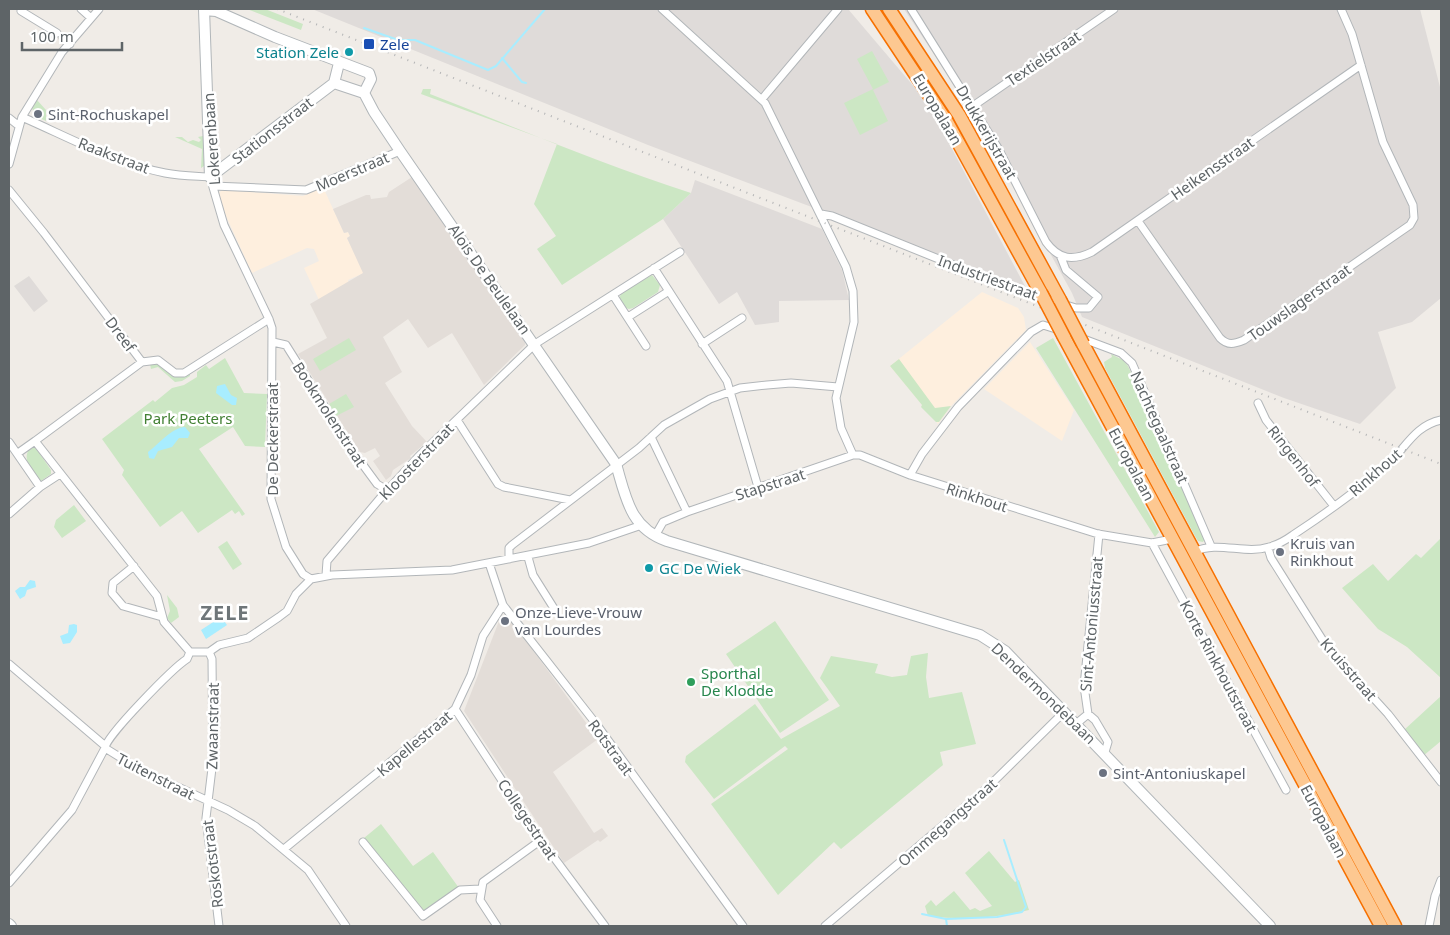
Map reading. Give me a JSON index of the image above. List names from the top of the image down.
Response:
{
  "streets": {
    "highway": ["Europalaan"],
    "street": [
      "Textielstraat",
      "Stationsstraat",
      "Drukkerijstraat",
      "Lokerenbaan",
      "Raakstraat",
      "Heikensstraat",
      "Moerstraat",
      "Industriestraat",
      "Alois De Beulelaan",
      "Touwslagerstraat",
      "Dreef",
      "Bookmolenstraat",
      "Nachtegaalstraat",
      "De Deckerstraat",
      "Ringenhof",
      "Kloosterstraat",
      "Rinkhout",
      "Stapstraat",
      "Sint-Antoniusstraat",
      "Korte Rinkhoutstraat",
      "Kruisstraat",
      "Dendermondebaan",
      "Zwaanstraat",
      "Kapellestraat",
      "Rotstraat",
      "Tuitenstraat",
      "Collegestraat",
      "Ommegangstraat",
      "Roskotstraat"
    ]
  },
  "crossings": [
    ["Textielstraat", "Drukkerijstraat"],
    ["Europalaan", "Rinkhout"],
    ["Stationsstraat", "Lokerenbaan"],
    ["Stationsstraat", "Raakstraat"],
    ["Stationsstraat", "Moerstraat"],
    ["Drukkerijstraat", "Heikensstraat"],
    ["Drukkerijstraat", "Industriestraat"],
    ["Lokerenbaan", "Raakstraat"],
    ["Lokerenbaan", "Moerstraat"],
    ["Lokerenbaan", "Dreef"],
    ["Lokerenbaan", "De Deckerstraat"],
    ["Raakstraat", "Moerstraat"],
    ["Heikensstraat", "Industriestraat"],
    ["Heikensstraat", "Touwslagerstraat"],
    ["Moerstraat", "Alois De Beulelaan"],
    ["Alois De Beulelaan", "Dendermondebaan"],
    ["Dreef", "De Deckerstraat"],
    ["Bookmolenstraat", "De Deckerstraat"],
    ["Bookmolenstraat", "Kloosterstraat"],
    ["Nachtegaalstraat", "Rinkhout"],
    ["Ringenhof", "Rinkhout"],
    ["Rinkhout", "Stapstraat"],
    ["Rinkhout", "Sint-Antoniusstraat"],
    ["Rinkhout", "Korte Rinkhoutstraat"],
    ["Rinkhout", "Kruisstraat"],
    ["Stapstraat", "Dendermondebaan"],
    ["Dendermondebaan", "Ommegangstraat"],
    ["Zwaanstraat", "Tuitenstraat"],
    ["Zwaanstraat", "Roskotstraat"],
    ["Kapellestraat", "Rotstraat"],
    ["Kapellestraat", "Tuitenstraat"],
    ["Kapellestraat", "Collegestraat"],
    ["Tuitenstraat", "Roskotstraat"]
  ],
  "districts": ["ZELE"],
  "parks": ["Park Peeters"],
  "places": {
    "transit": ["Zele"],
    "other": [
      "Station Zele",
      "Sint-Rochuskapel",
      "Kruis van Rinkhout",
      "GC De Wiek",
      "Onze-Lieve-Vrouw van Lourdes",
      "Sporthal De Klodde",
      "Sint-Antoniuskapel"
    ]
  },
  "scale_bar": "100 m"
}
